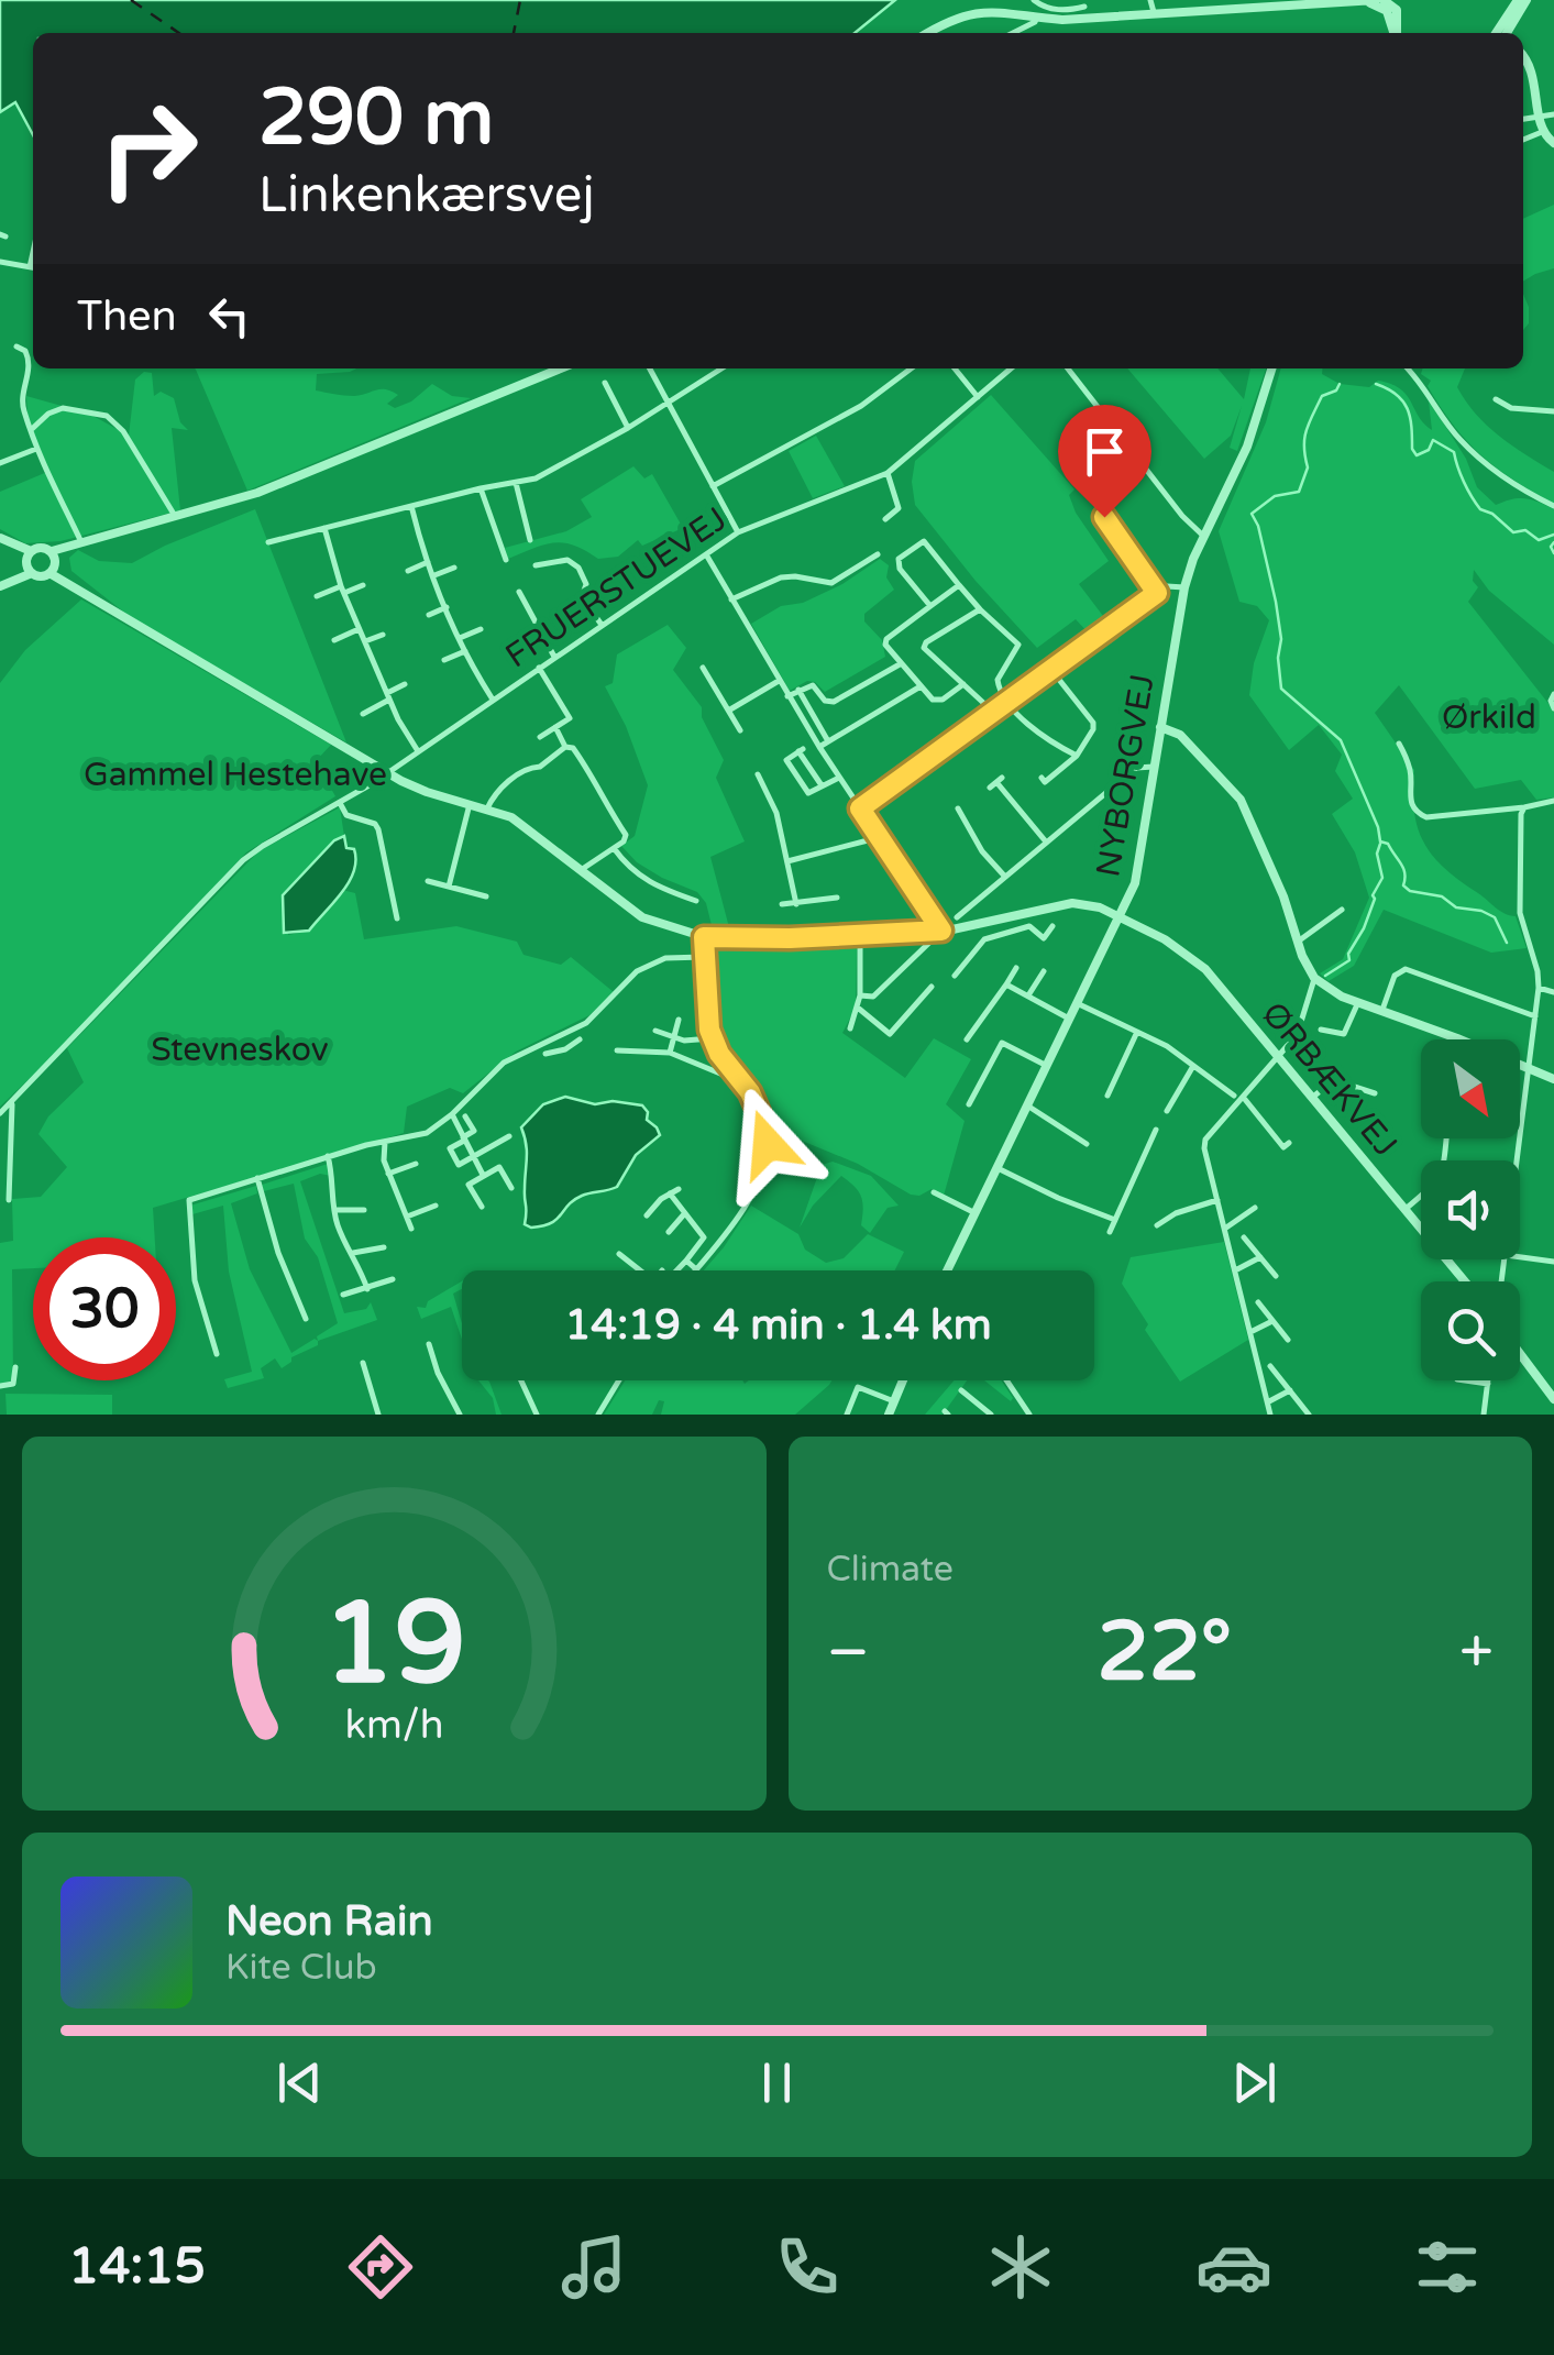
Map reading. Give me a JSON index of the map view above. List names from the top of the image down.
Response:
{
  "streets": {
    "street": ["FRUERSTUEVEJ", "NYBORGVEJ", "ØRBÆKVEJ"]
  },
  "crossings": [
    ["FRUERSTUEVEJ", "ØRBÆKVEJ"],
    ["NYBORGVEJ", "ØRBÆKVEJ"]
  ],
  "parks": ["Ørkild", "Gammel Hestehave", "Stevneskov"],
  "north": "bottom right",
  "page": {
    "turn": ["290 m", "Linkenkærsvej"],
    "then": "Then",
    "limit": "30",
    "trip": "14:19 · 4 min · 1.4 km",
    "tile": "Climate",
    "heat": ["−", "22°", "+"],
    "song": ["Neon Rain", "Kite Club"],
    "tabs": "14:15",
    "gauge": ["19", "km/h"]
  }
}
